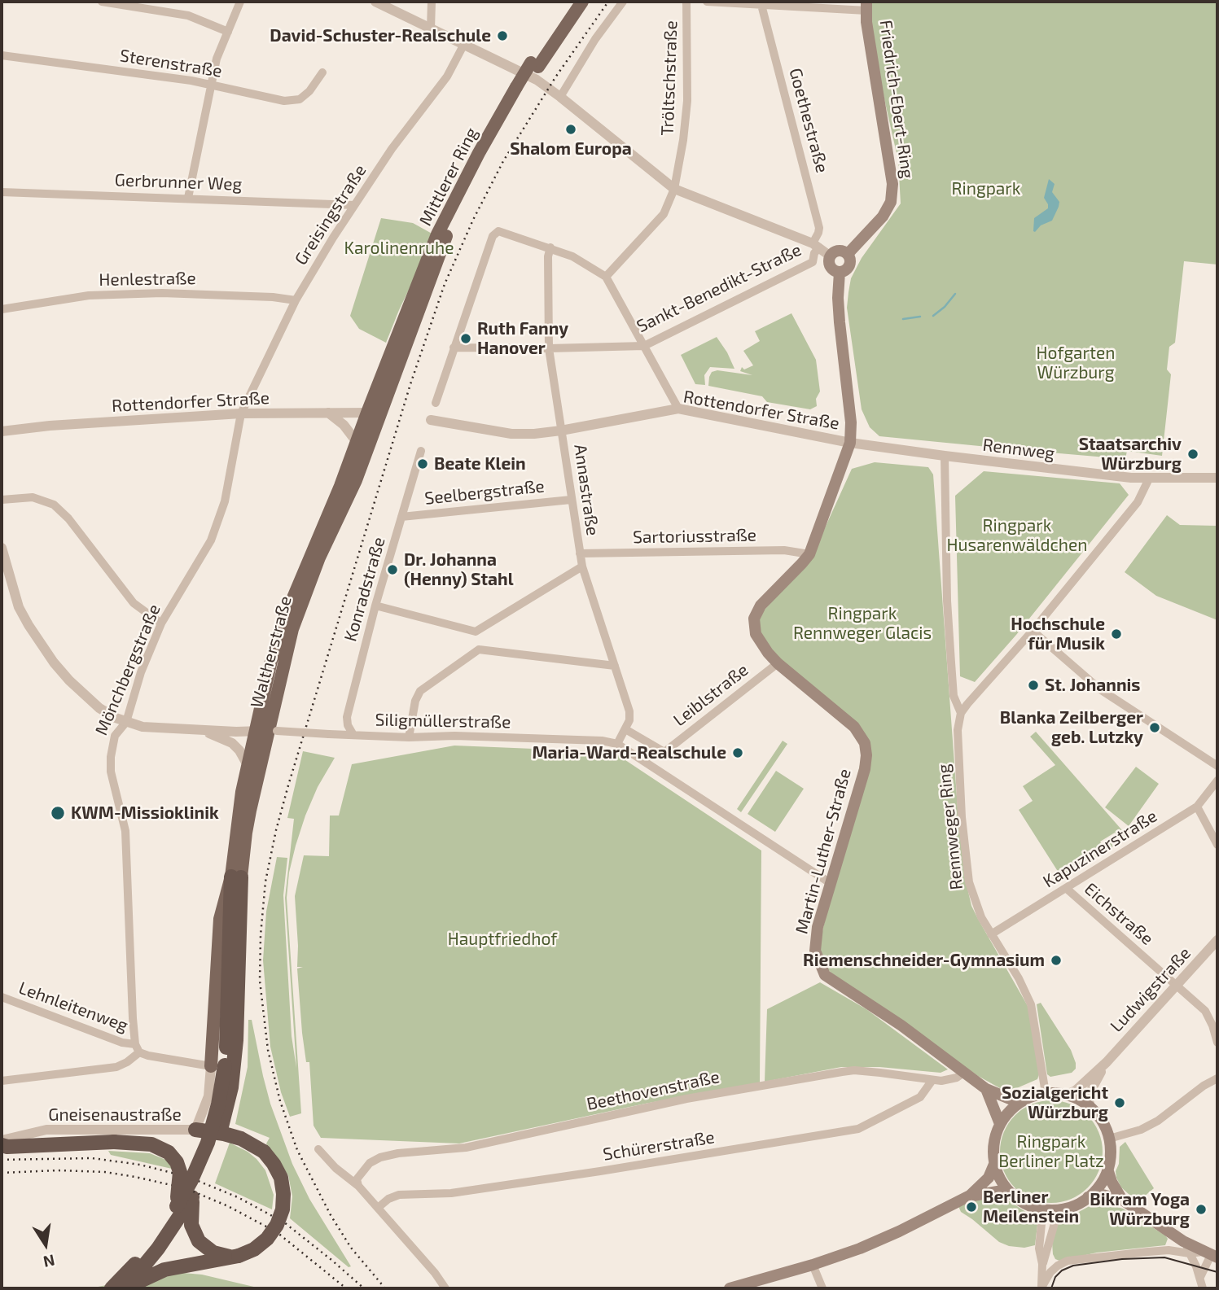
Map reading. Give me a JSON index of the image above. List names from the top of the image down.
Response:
{
  "streets": {
    "main road": [
      "Friedrich-Ebert-Ring",
      "Mittlerer Ring",
      "Waltherstraße",
      "Martin-Luther-Straße"
    ],
    "street": [
      "Sterenstraße",
      "Tröltschstraße",
      "Goethestraße",
      "Gerbrunner Weg",
      "Greisingstraße",
      "Henlestraße",
      "Sankt-Benedikt-Straße",
      "Rottendorfer Straße",
      "Rennweg",
      "Annastraße",
      "Seelbergstraße",
      "Sartoriusstraße",
      "Konradstraße",
      "Mönchbergstraße",
      "Leiblstraße",
      "Siligmüllerstraße",
      "Rennweger Ring",
      "Kapuzinerstraße",
      "Eichstraße",
      "Ludwigstraße",
      "Lehnleitenweg",
      "Beethovenstraße",
      "Gneisenaustraße",
      "Schürerstraße"
    ]
  },
  "crossings": [
    ["Friedrich-Ebert-Ring", "Rottendorfer Straße"],
    ["Friedrich-Ebert-Ring", "Rennweg"],
    ["Friedrich-Ebert-Ring", "Martin-Luther-Straße"],
    ["Goethestraße", "Sankt-Benedikt-Straße"],
    ["Mittlerer Ring", "Rottendorfer Straße"],
    ["Mittlerer Ring", "Waltherstraße"],
    ["Gerbrunner Weg", "Greisingstraße"],
    ["Greisingstraße", "Henlestraße"],
    ["Greisingstraße", "Rottendorfer Straße"],
    ["Greisingstraße", "Mönchbergstraße"],
    ["Sankt-Benedikt-Straße", "Annastraße"],
    ["Rottendorfer Straße", "Rennweg"],
    ["Rottendorfer Straße", "Annastraße"],
    ["Rottendorfer Straße", "Waltherstraße"],
    ["Rottendorfer Straße", "Mönchbergstraße"],
    ["Rottendorfer Straße", "Martin-Luther-Straße"],
    ["Rennweg", "Martin-Luther-Straße"],
    ["Annastraße", "Seelbergstraße"],
    ["Annastraße", "Sartoriusstraße"],
    ["Annastraße", "Leiblstraße"],
    ["Annastraße", "Siligmüllerstraße"],
    ["Seelbergstraße", "Konradstraße"],
    ["Sartoriusstraße", "Martin-Luther-Straße"],
    ["Konradstraße", "Siligmüllerstraße"],
    ["Waltherstraße", "Siligmüllerstraße"],
    ["Mönchbergstraße", "Lehnleitenweg"],
    ["Leiblstraße", "Martin-Luther-Straße"],
    ["Rennweger Ring", "Kapuzinerstraße"],
    ["Rennweger Ring", "Martin-Luther-Straße"],
    ["Rennweger Ring", "Ludwigstraße"],
    ["Kapuzinerstraße", "Eichstraße"],
    ["Martin-Luther-Straße", "Ludwigstraße"],
    ["Martin-Luther-Straße", "Beethovenstraße"],
    ["Eichstraße", "Ludwigstraße"],
    ["Beethovenstraße", "Schürerstraße"]
  ],
  "parks": [
    "Ringpark",
    "Karolinenruhe",
    "Hofgarten Würzburg",
    "Ringpark Husarenwäldchen",
    "Ringpark Rennweger Glacis",
    "Hauptfriedhof",
    "Ringpark Berliner Platz"
  ],
  "places": [
    "David-Schuster-Realschule",
    "Shalom Europa",
    "Ruth Fanny Hanover",
    "Staatsarchiv Würzburg",
    "Beate Klein",
    "Dr. Johanna (Henny) Stahl",
    "Hochschule für Musik",
    "St. Johannis",
    "Blanka Zeilberger geb. Lutzky",
    "Maria-Ward-Realschule",
    "KWM-Missioklinik",
    "Riemenschneider-Gymnasium",
    "Sozialgericht Würzburg",
    "Berliner Meilenstein",
    "Bikram Yoga Würzburg"
  ],
  "north": "bottom"
}
